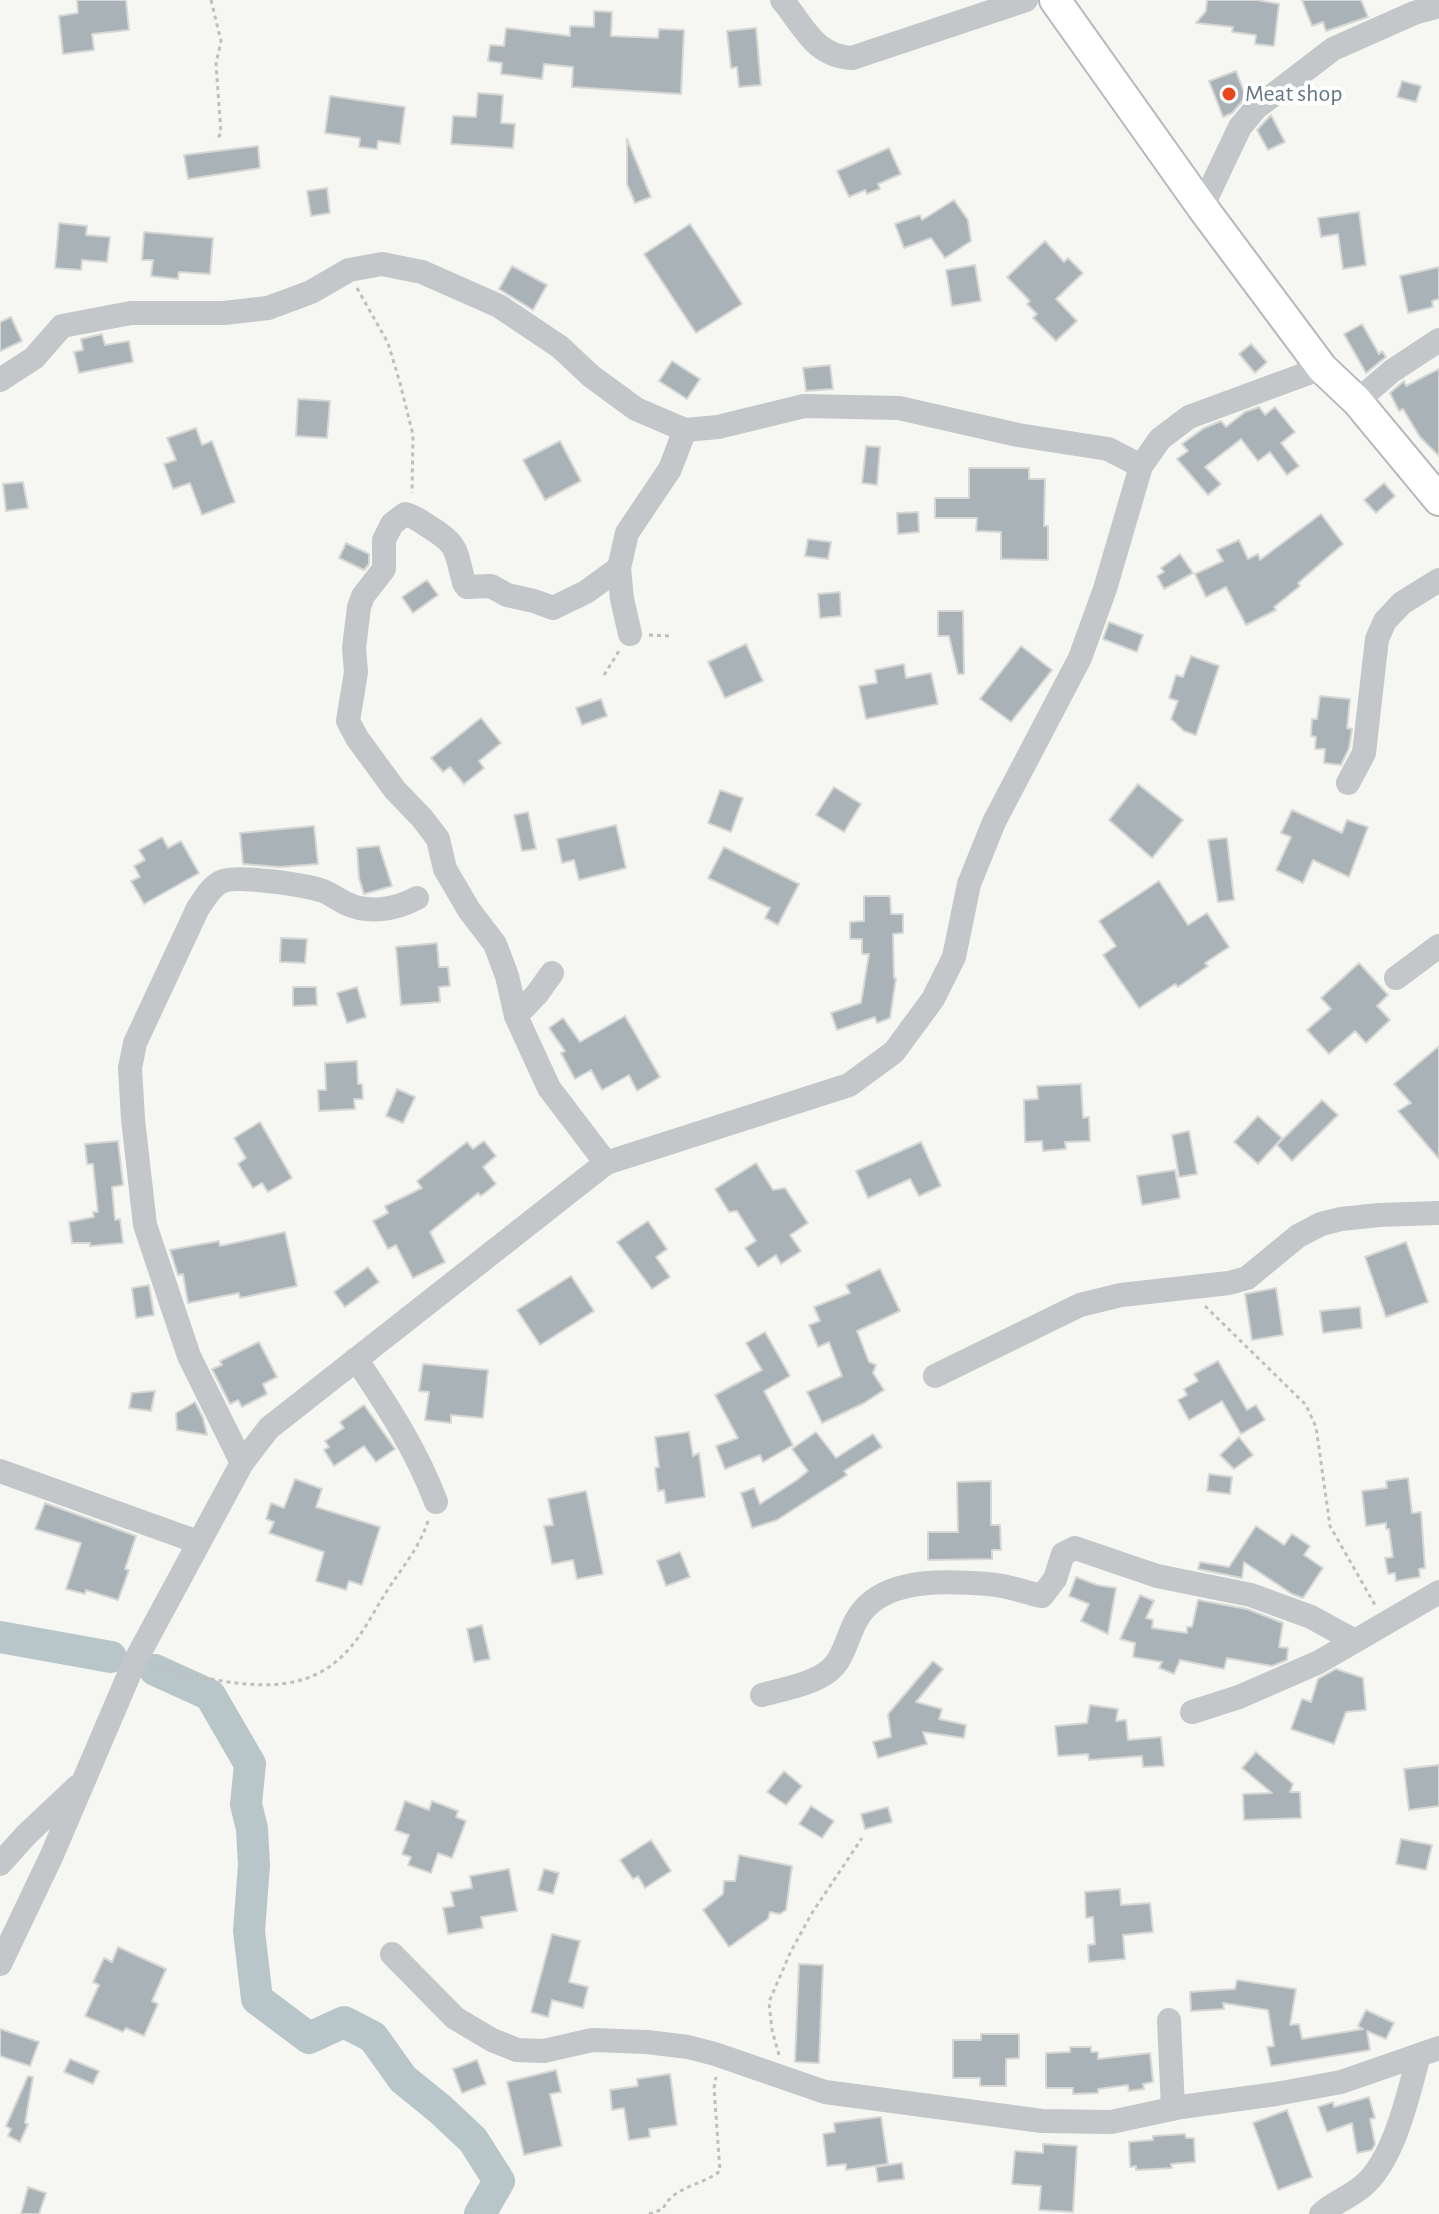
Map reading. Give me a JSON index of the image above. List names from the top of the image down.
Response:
{
  "places": ["Meat shop"]
}
